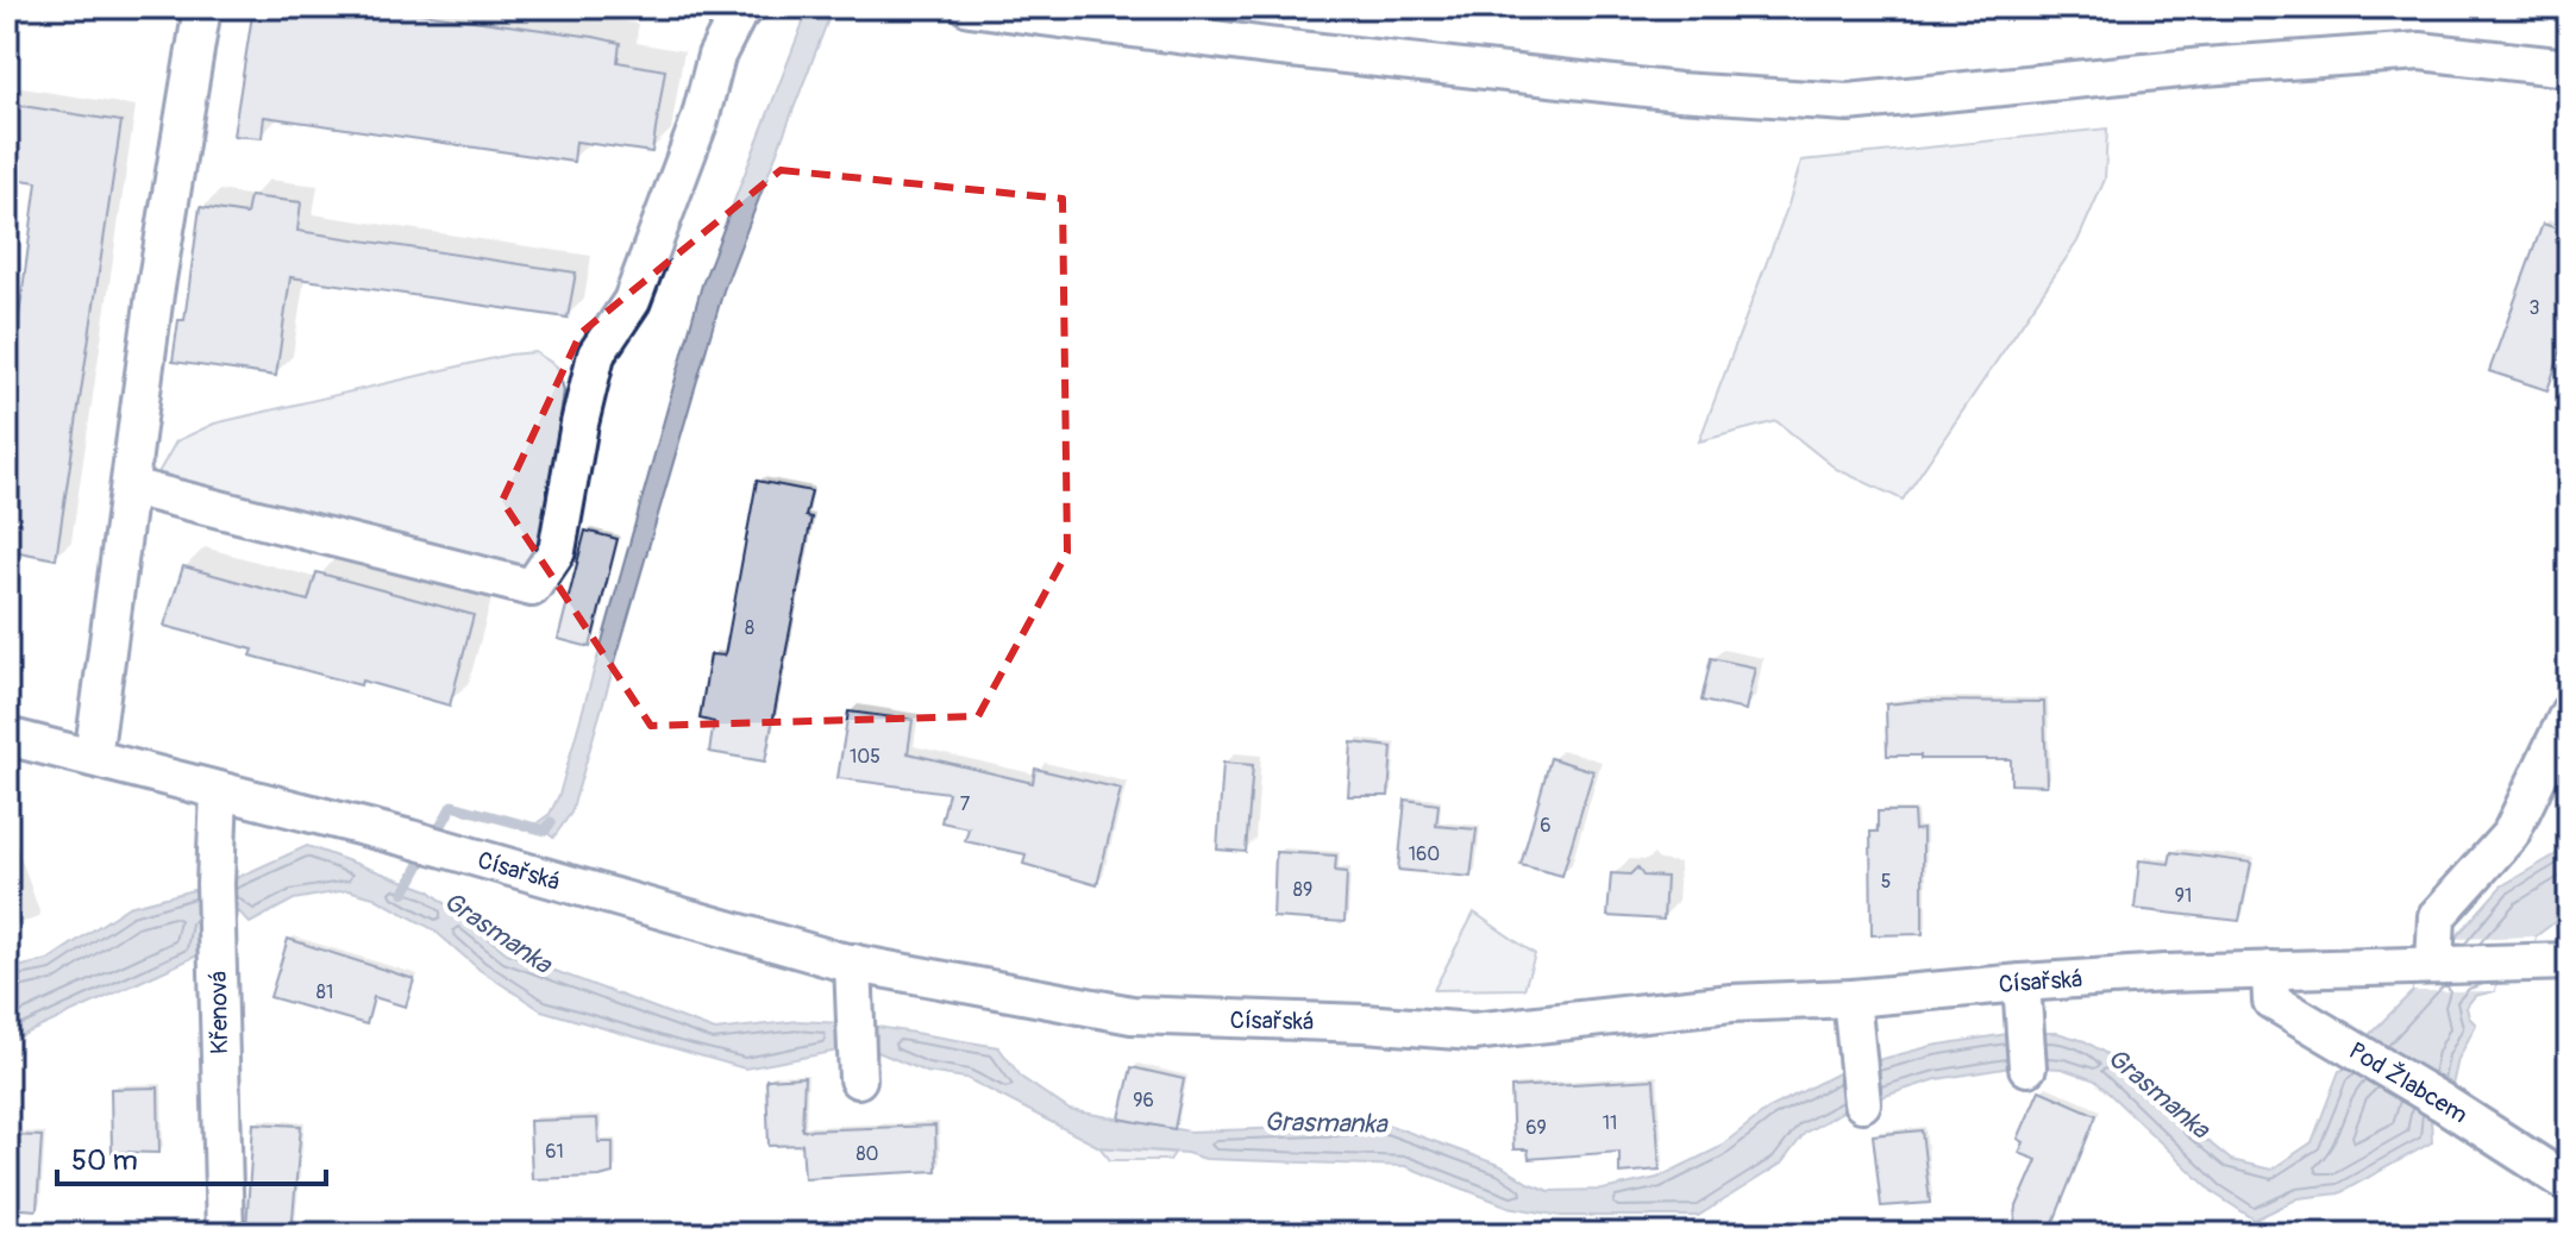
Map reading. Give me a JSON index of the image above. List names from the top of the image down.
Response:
{
  "streets": {
    "street": ["Císařská", "Křenová", "Pod Žlabcem"]
  },
  "crossings": [
    ["Císařská", "Křenová"],
    ["Císařská", "Pod Žlabcem"]
  ],
  "water": ["Grasmanka"],
  "house_numbers": [
    "3",
    "8",
    "105",
    "7",
    "6",
    "160",
    "5",
    "89",
    "91",
    "81",
    "96",
    "11",
    "69",
    "61",
    "80"
  ],
  "scale_bar": "50 m"
}
